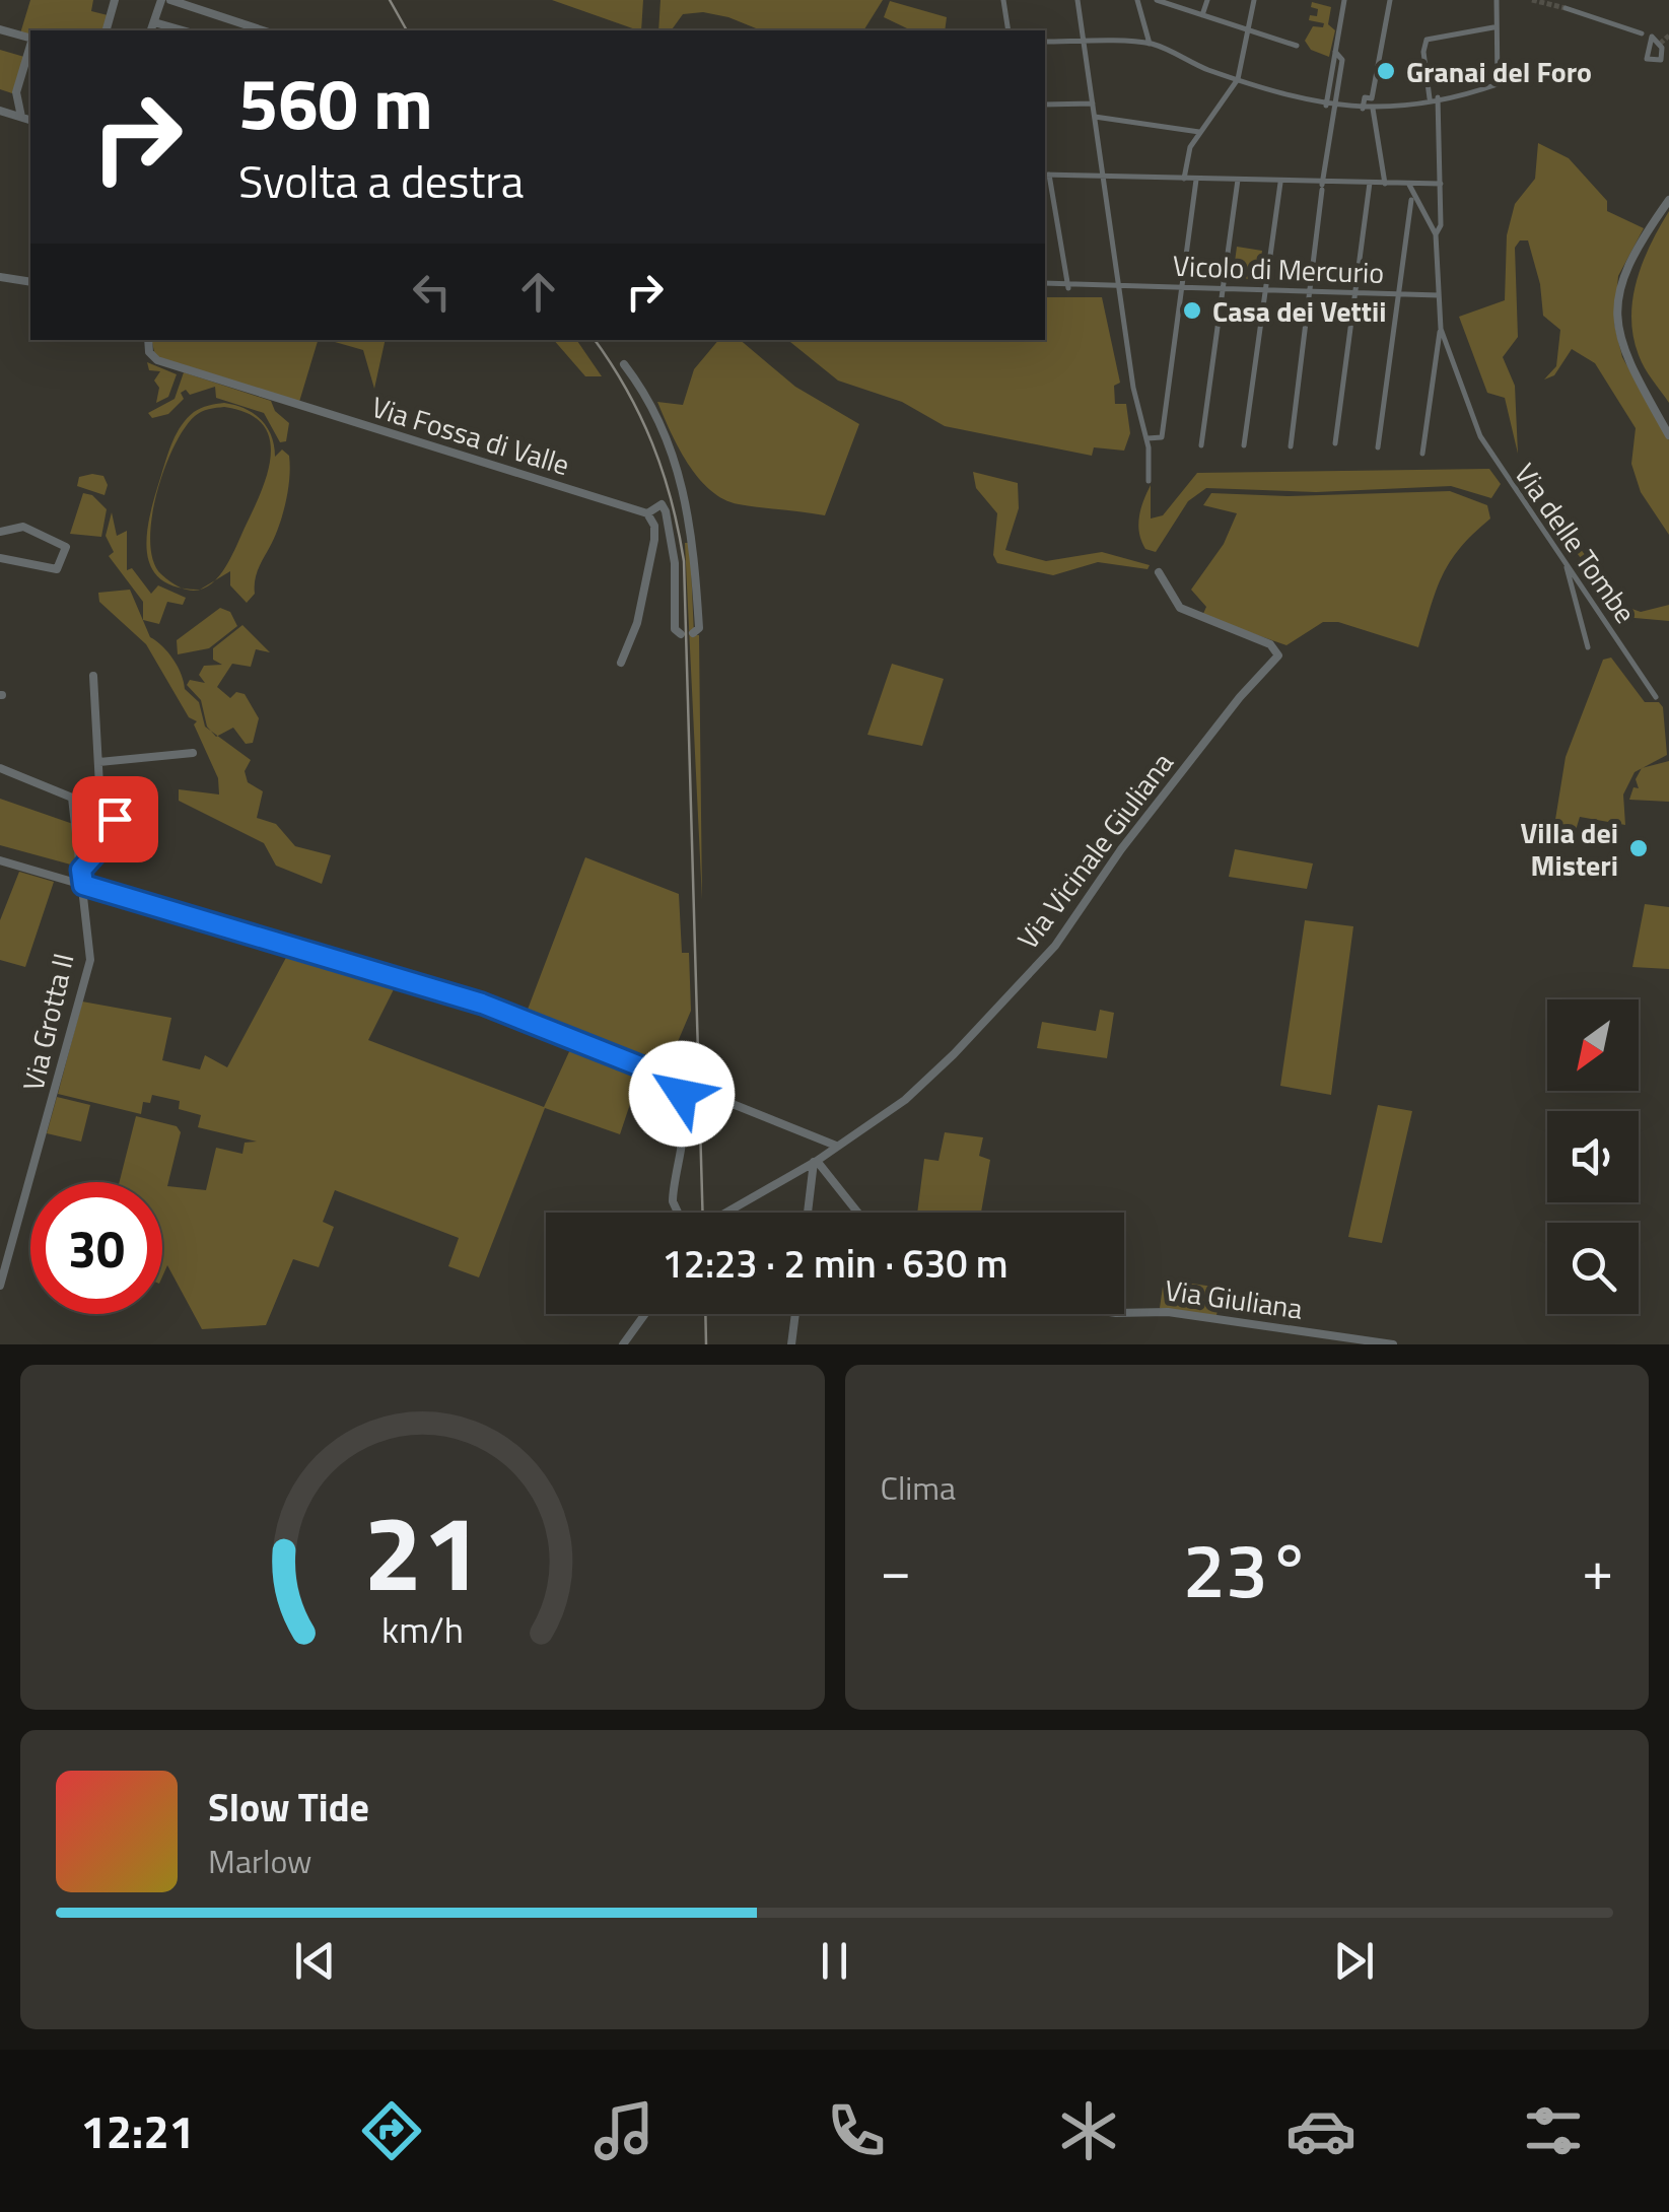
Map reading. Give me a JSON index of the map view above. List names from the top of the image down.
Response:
{
  "streets": {
    "street": [
      "Vicolo di Mercurio",
      "Via Fossa di Valle",
      "Via delle Tombe",
      "Via Vicinale Giuliana",
      "Via Grotta II",
      "Via Giuliana"
    ]
  },
  "places": ["Granai del Foro", "Casa dei Vettii", "Villa dei Misteri"],
  "north": "bottom left",
  "page": {
    "turn": ["560 m", "Svolta a destra"],
    "limit": "30",
    "trip": "12:23 · 2 min · 630 m",
    "tile": "Clima",
    "heat": ["−", "23°", "+"],
    "song": ["Slow Tide", "Marlow"],
    "tabs": "12:21",
    "gauge": ["21", "km/h"]
  }
}
